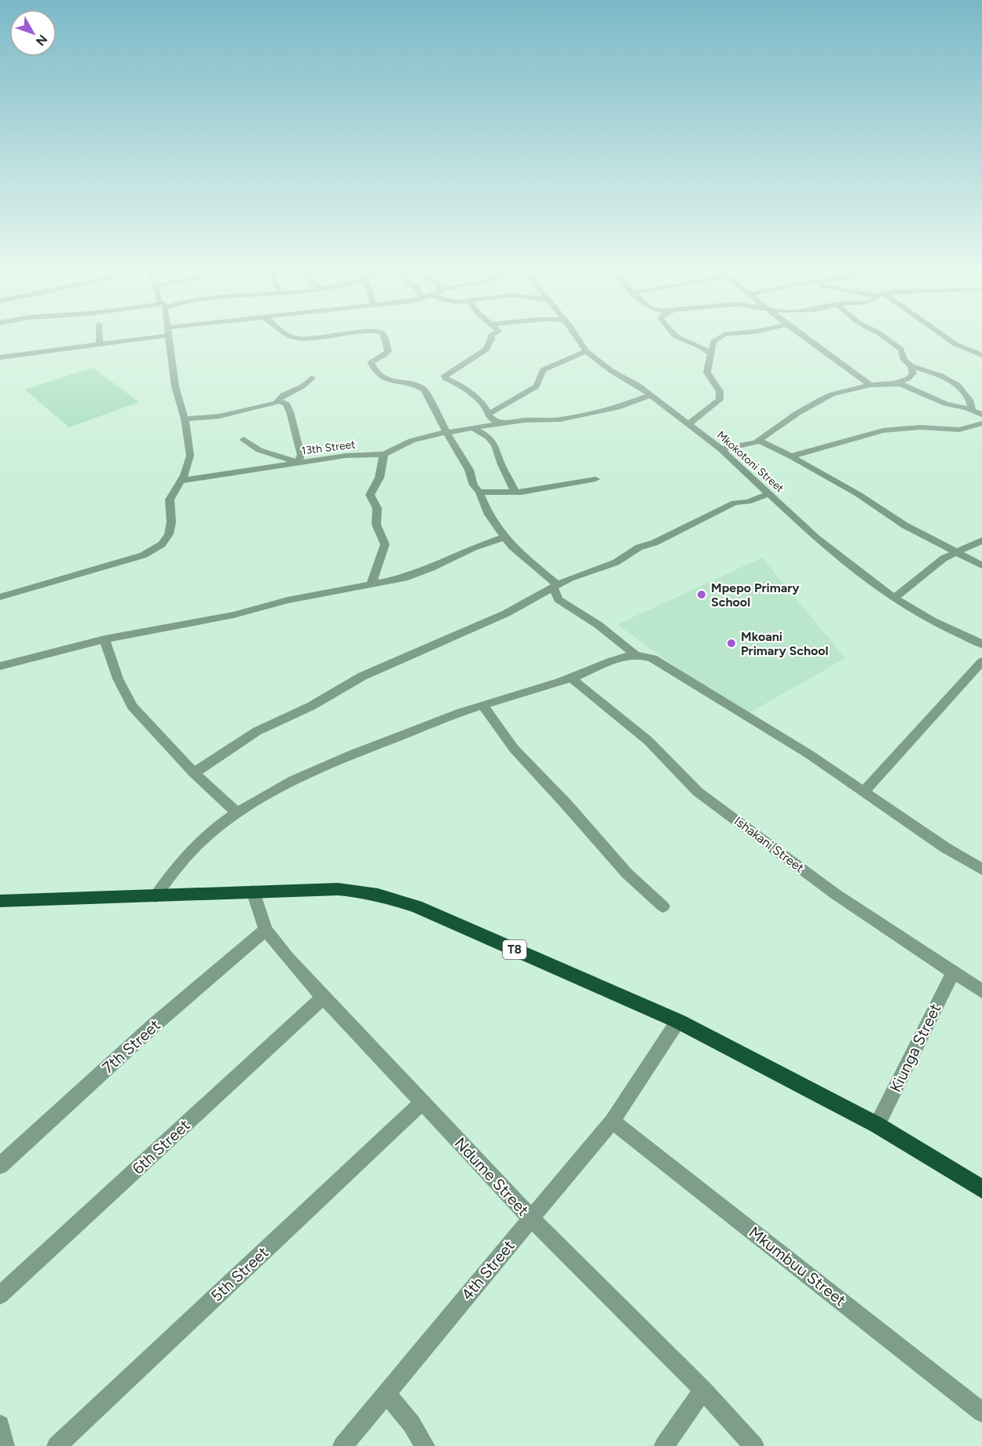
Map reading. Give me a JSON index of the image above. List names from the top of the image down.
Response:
{
  "streets": {
    "highway": ["T8"],
    "street": [
      "13th Street",
      "Mkokotoni Street",
      "Ishakani Street",
      "7th Street",
      "Kiunga Street",
      "6th Street",
      "Ndume Street",
      "Mkumbuu Street",
      "4th Street",
      "5th Street"
    ]
  },
  "crossings": [
    ["13th Street", "Mkokotoni Street"],
    ["Ishakani Street", "Kiunga Street"],
    ["T8", "Kiunga Street"],
    ["T8", "Ndume Street"],
    ["T8", "4th Street"],
    ["7th Street", "Ndume Street"],
    ["6th Street", "Ndume Street"],
    ["Ndume Street", "4th Street"],
    ["Ndume Street", "5th Street"],
    ["Mkumbuu Street", "4th Street"]
  ],
  "places": ["Mpepo Primary School", "Mkoani Primary School"],
  "north": "bottom right"
}
